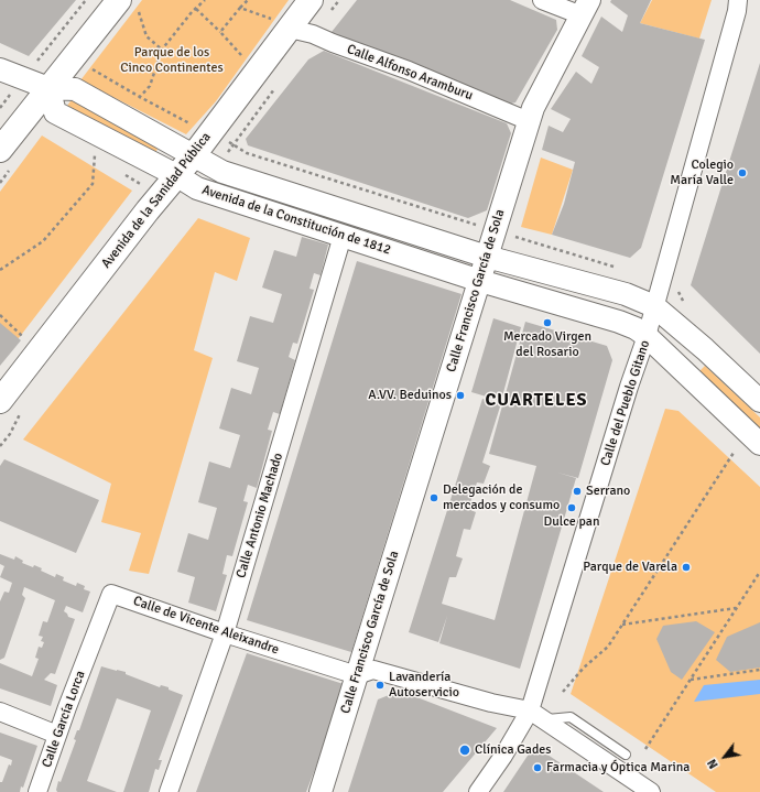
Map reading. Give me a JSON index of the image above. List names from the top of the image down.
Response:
{
  "streets": {
    "main road": ["Avenida de la Sanidad Pública"],
    "street": [
      "Calle Alfonso Aramburu",
      "Avenida de la Constitución de 1812",
      "Calle Francisco García de Sola",
      "Calle del Pueblo Gitano",
      "Calle Antonio Machado",
      "Calle de Vicente Aleixandre",
      "Calle García Lorca"
    ]
  },
  "crossings": [
    ["Calle Alfonso Aramburu", "Avenida de la Sanidad Pública"],
    ["Calle Alfonso Aramburu", "Calle Francisco García de Sola"],
    ["Avenida de la Sanidad Pública", "Avenida de la Constitución de 1812"],
    ["Avenida de la Constitución de 1812", "Calle Francisco García de Sola"],
    ["Avenida de la Constitución de 1812", "Calle del Pueblo Gitano"],
    ["Avenida de la Constitución de 1812", "Calle Antonio Machado"],
    ["Calle Francisco García de Sola", "Calle de Vicente Aleixandre"],
    ["Calle Antonio Machado", "Calle de Vicente Aleixandre"],
    ["Calle de Vicente Aleixandre", "Calle García Lorca"]
  ],
  "districts": ["CUARTELES"],
  "parks": ["Parque de los Cinco Continentes"],
  "places": [
    "Colegio María Valle",
    "Mercado Virgen del Rosario",
    "A.VV. Beduinos",
    "Serrano",
    "Delegación de mercados y consumo",
    "Dulce pan",
    "Parque de Varela",
    "Lavandería Autoservicio",
    "Clínica Gades",
    "Farmacia y Óptica Marina"
  ],
  "north": "bottom left"
}
